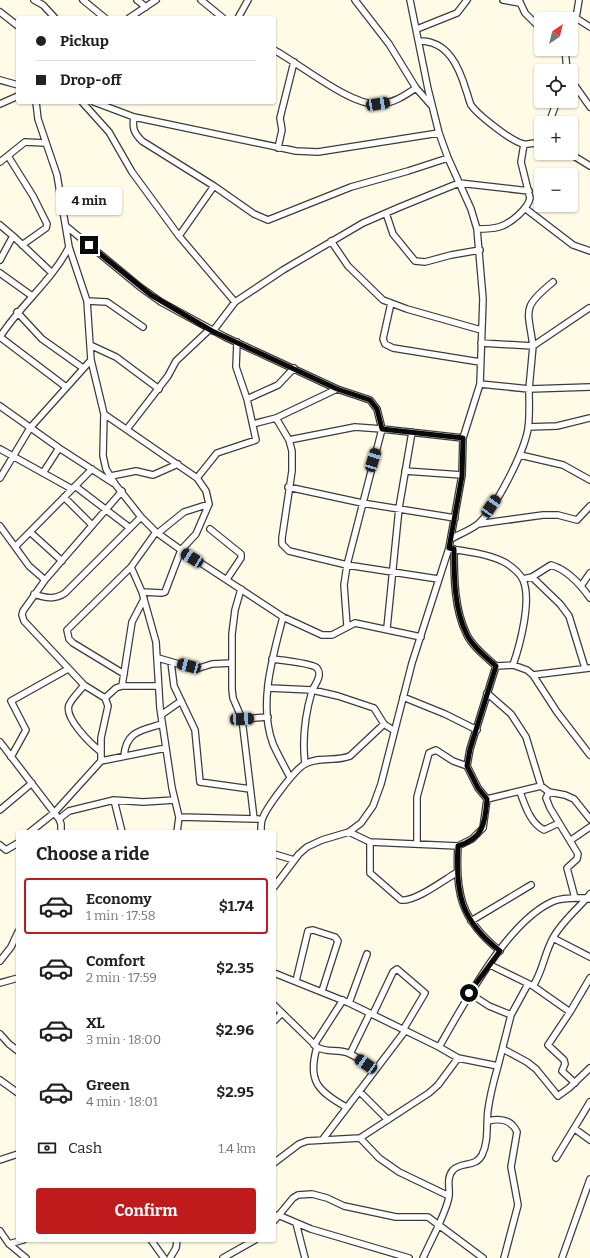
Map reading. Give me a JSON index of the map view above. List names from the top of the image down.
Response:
{
  "north": "top right",
  "page": {
    "map_buttons": ["+", "−"],
    "banner": ["Pickup", "Drop-off"],
    "bubble": "4 min",
    "heading": "Choose a ride",
    "list": [
      {
        "name": "Economy",
        "note": "1 min · 17:58",
        "value": "$1.74"
      },
      {
        "name": "Comfort",
        "note": "2 min · 17:59",
        "value": "$2.35"
      },
      {
        "name": "XL",
        "note": "3 min · 18:00",
        "value": "$2.96"
      },
      {
        "name": "Green",
        "note": "4 min · 18:01",
        "value": "$2.95"
      }
    ],
    "pay": ["Cash", "1.4 km"],
    "buttons": "Confirm"
  }
}
